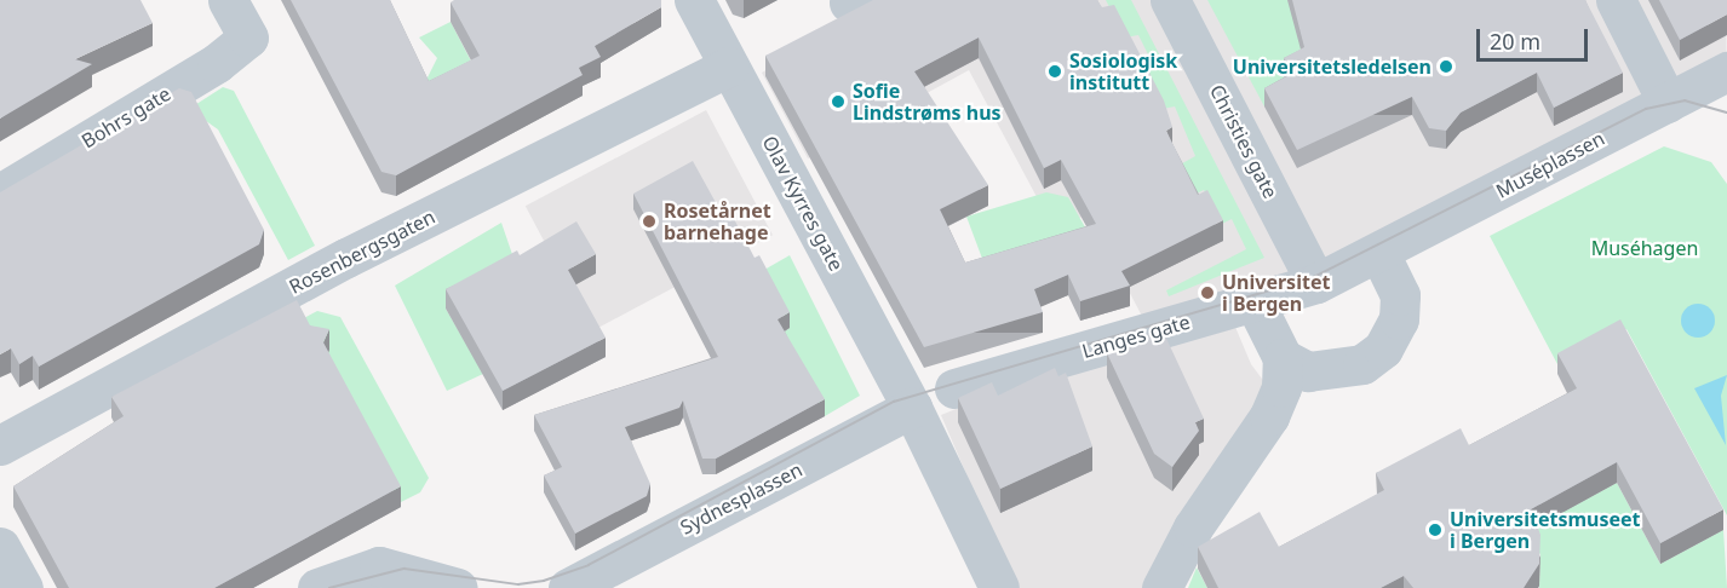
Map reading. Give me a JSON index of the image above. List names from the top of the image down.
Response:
{
  "streets": {
    "street": [
      "Bohrs gate",
      "Christies gate",
      "Muséplassen",
      "Olav Kyrres gate",
      "Rosenbergsgaten",
      "Langes gate",
      "Sydnesplassen"
    ]
  },
  "crossings": [
    ["Christies gate", "Muséplassen"],
    ["Christies gate", "Langes gate"],
    ["Muséplassen", "Langes gate"],
    ["Olav Kyrres gate", "Rosenbergsgaten"],
    ["Olav Kyrres gate", "Sydnesplassen"]
  ],
  "parks": ["Muséhagen"],
  "places": [
    "Universitetsledelsen",
    "Sosiologisk institutt",
    "Sofie Lindstrøms hus",
    "Rosetårnet barnehage",
    "Universitet i Bergen",
    "Universitetsmuseet i Bergen"
  ],
  "scale_bar": "20 m"
}
